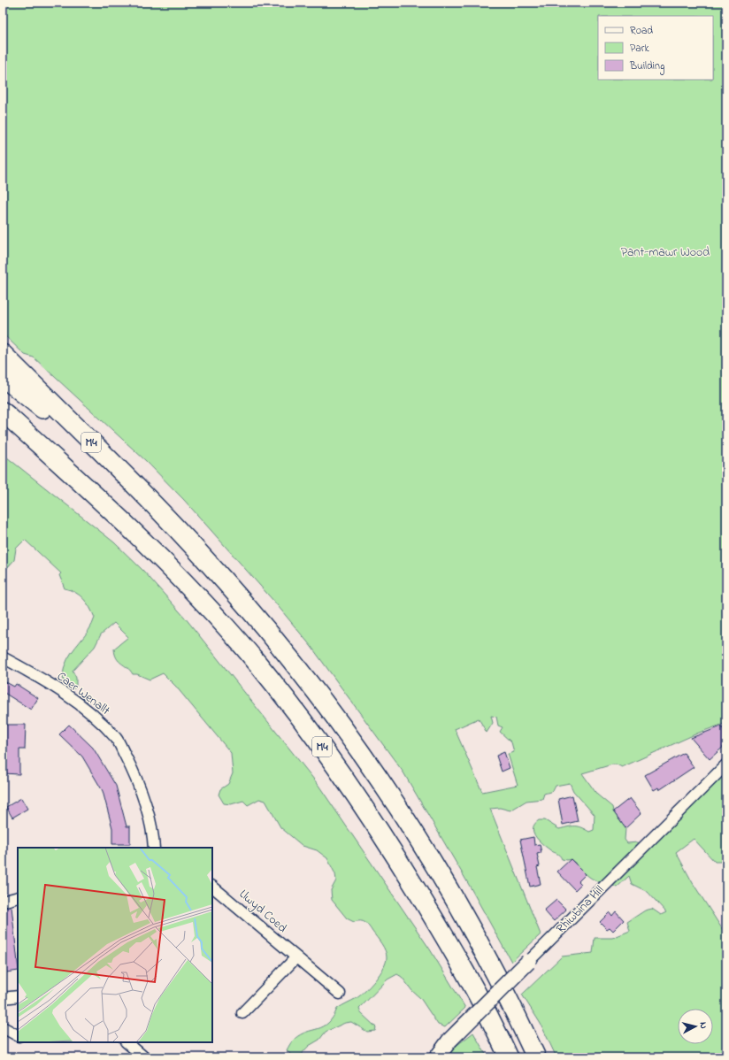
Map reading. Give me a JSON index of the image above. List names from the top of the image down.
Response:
{
  "streets": {
    "highway": ["M4"],
    "street": ["Caer Wenallt", "Rhiwbina Hill", "Llwyd Coed"]
  },
  "parks": ["Pant-mawr Wood"],
  "legend": ["Road", "Park", "Building"],
  "north": "right"
}
